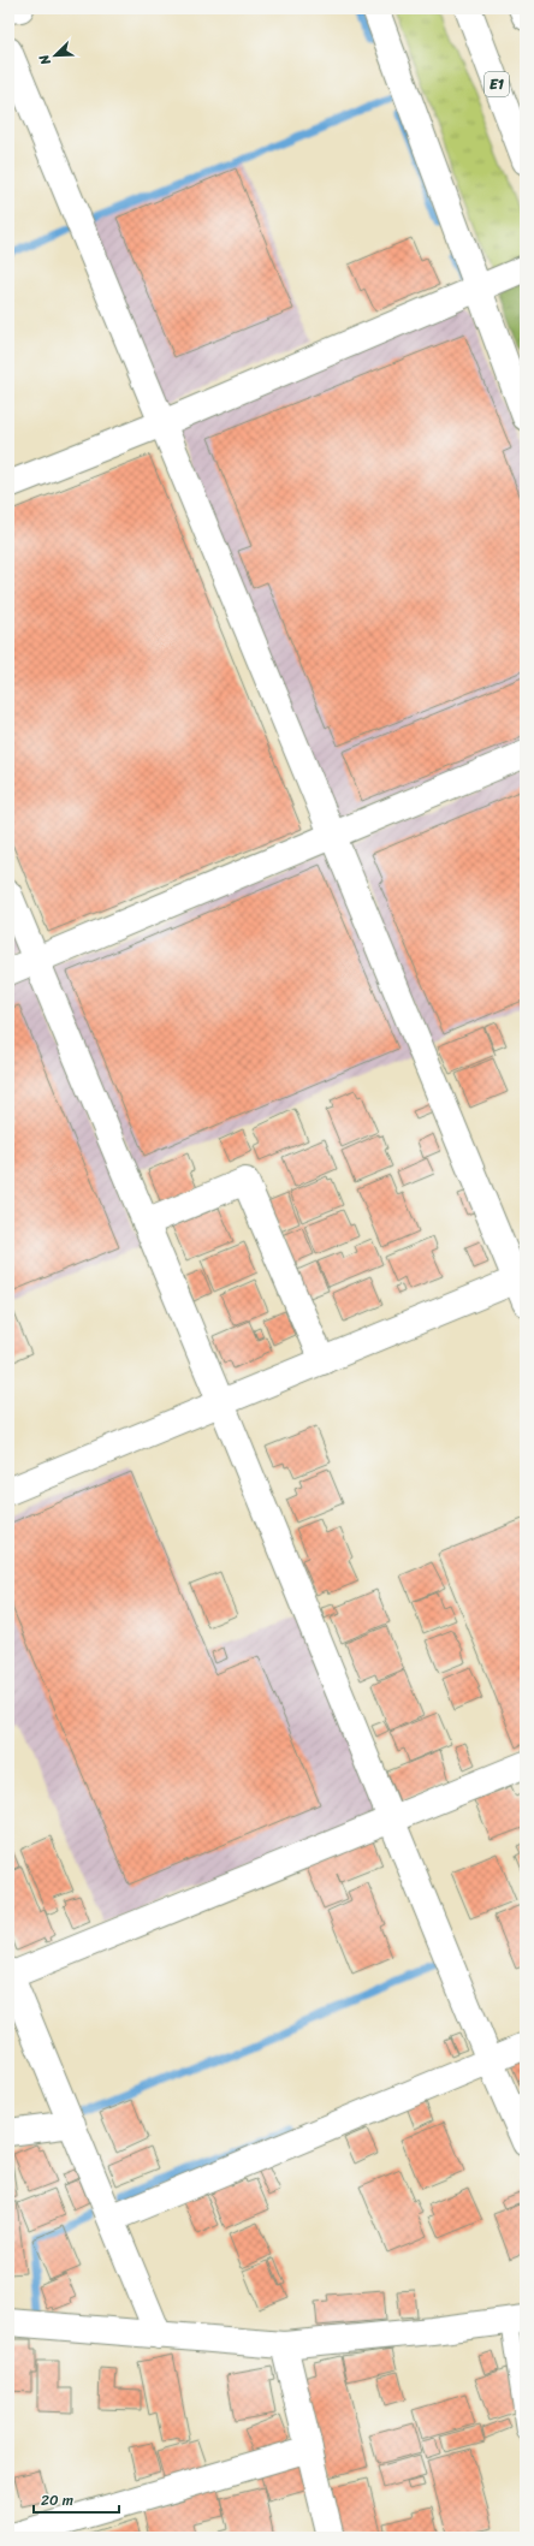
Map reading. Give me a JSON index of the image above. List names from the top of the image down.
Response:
{
  "streets": {
    "main road": ["E1"]
  },
  "scale_bar": "20 m",
  "north": "bottom left"
}
